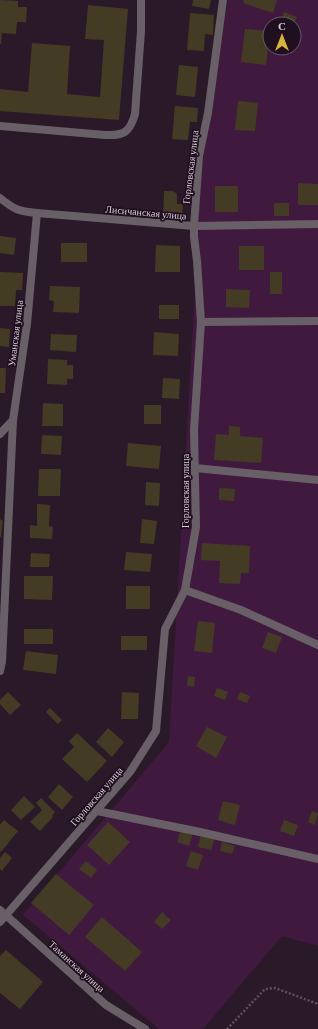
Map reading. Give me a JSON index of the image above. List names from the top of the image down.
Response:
{
  "streets": {
    "street": [
      "Горловская улица",
      "Лисичанская улица",
      "Уманская улица",
      "Таманская улица"
    ]
  },
  "crossings": [
    ["Горловская улица", "Лисичанская улица"],
    ["Горловская улица", "Таманская улица"],
    ["Лисичанская улица", "Уманская улица"]
  ],
  "north": "top"
}
